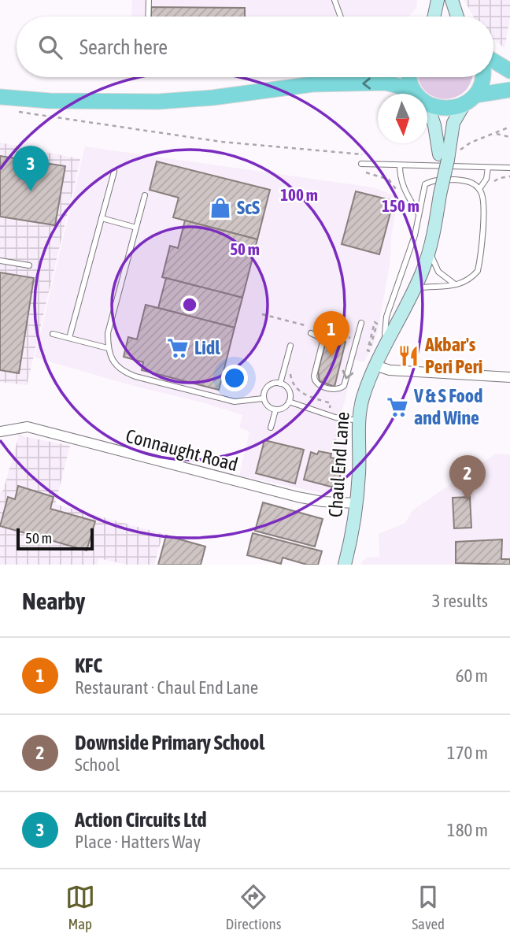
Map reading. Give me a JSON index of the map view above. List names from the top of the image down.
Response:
{
  "streets": {
    "street": ["Connaught Road", "Chaul End Lane"]
  },
  "crossings": [
    ["Connaught Road", "Chaul End Lane"]
  ],
  "places": {
    "shop": ["ScS"],
    "supermarket": ["Lidl", "V & S Food and Wine"],
    "restaurant": ["Akbar's Peri Peri"]
  },
  "scale_bar": "50 m",
  "north": "bottom",
  "page": {
    "search": "Search here",
    "pins": ["3", "1", "2"],
    "scale": "50 m",
    "heading": ["Nearby", "3 results"],
    "list": [
      {
        "mark": "1",
        "name": "KFC",
        "note": "Restaurant · Chaul End Lane",
        "value": "60 m"
      },
      {
        "mark": "2",
        "name": "Downside Primary School",
        "note": "School",
        "value": "170 m"
      },
      {
        "mark": "3",
        "name": "Action Circuits Ltd",
        "note": "Place · Hatters Way",
        "value": "180 m"
      }
    ],
    "nav": ["Map", "Directions", "Saved"]
  },
  "rings": ["100 m", "150 m", "50 m"]
}
